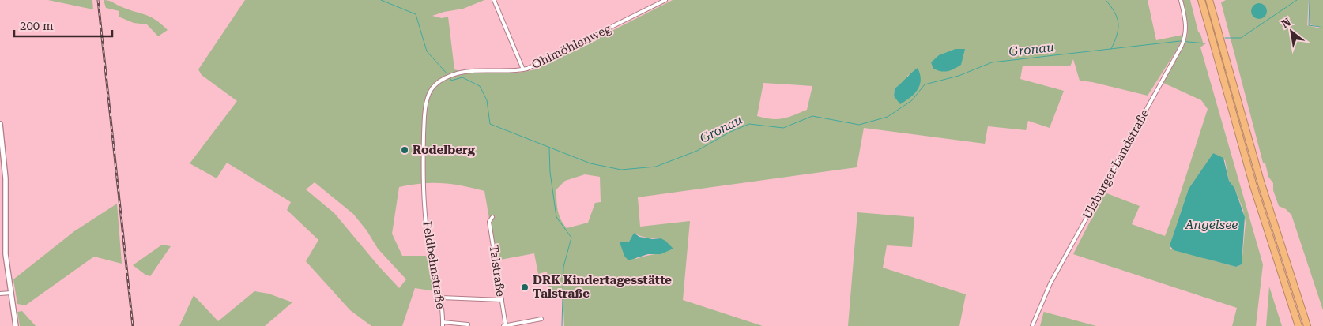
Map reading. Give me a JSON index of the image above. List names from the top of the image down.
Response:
{
  "streets": {
    "street": [
      "Ohlmöhlenweg",
      "Ulzburger Landstraße",
      "Feldbehnstraße",
      "Talstraße"
    ]
  },
  "crossings": [
    ["Ohlmöhlenweg", "Feldbehnstraße"]
  ],
  "water": ["Gronau", "Angelsee"],
  "places": ["Rodelberg", "DRK Kindertagesstätte Talstraße"],
  "scale_bar": "200 m",
  "north": "top left"
}
